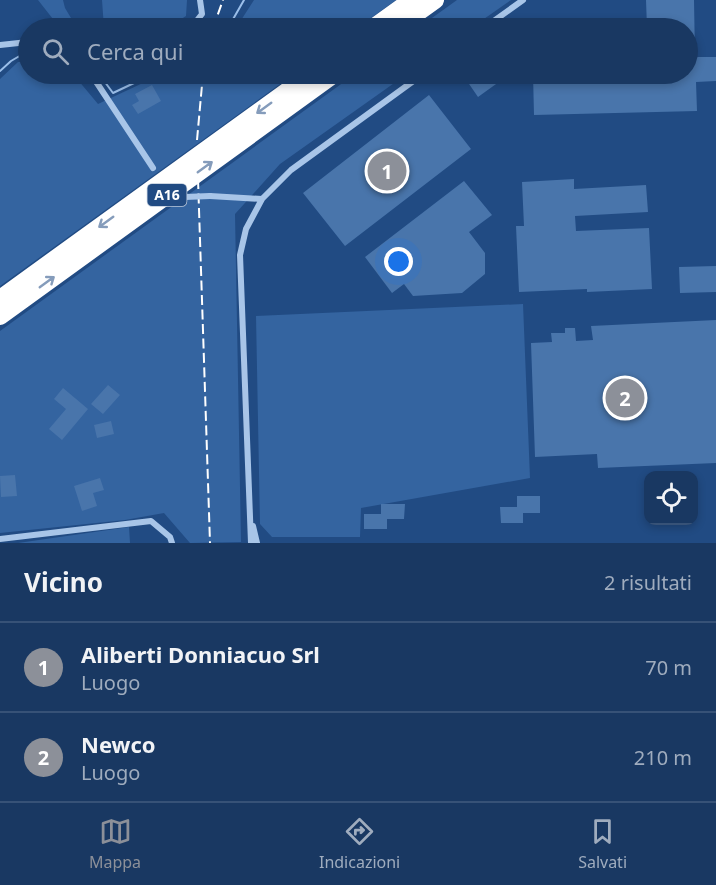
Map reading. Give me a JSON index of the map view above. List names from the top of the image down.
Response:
{
  "streets": {
    "highway": ["A16"]
  },
  "page": {
    "search": "Cerca qui",
    "pins": ["1", "2"],
    "heading": ["Vicino", "2 risultati"],
    "list": [
      {
        "mark": "1",
        "name": "Aliberti Donniacuo Srl",
        "note": "Luogo",
        "value": "70 m"
      },
      {
        "mark": "2",
        "name": "Newco",
        "note": "Luogo",
        "value": "210 m"
      }
    ],
    "nav": ["Mappa", "Indicazioni", "Salvati"]
  }
}
